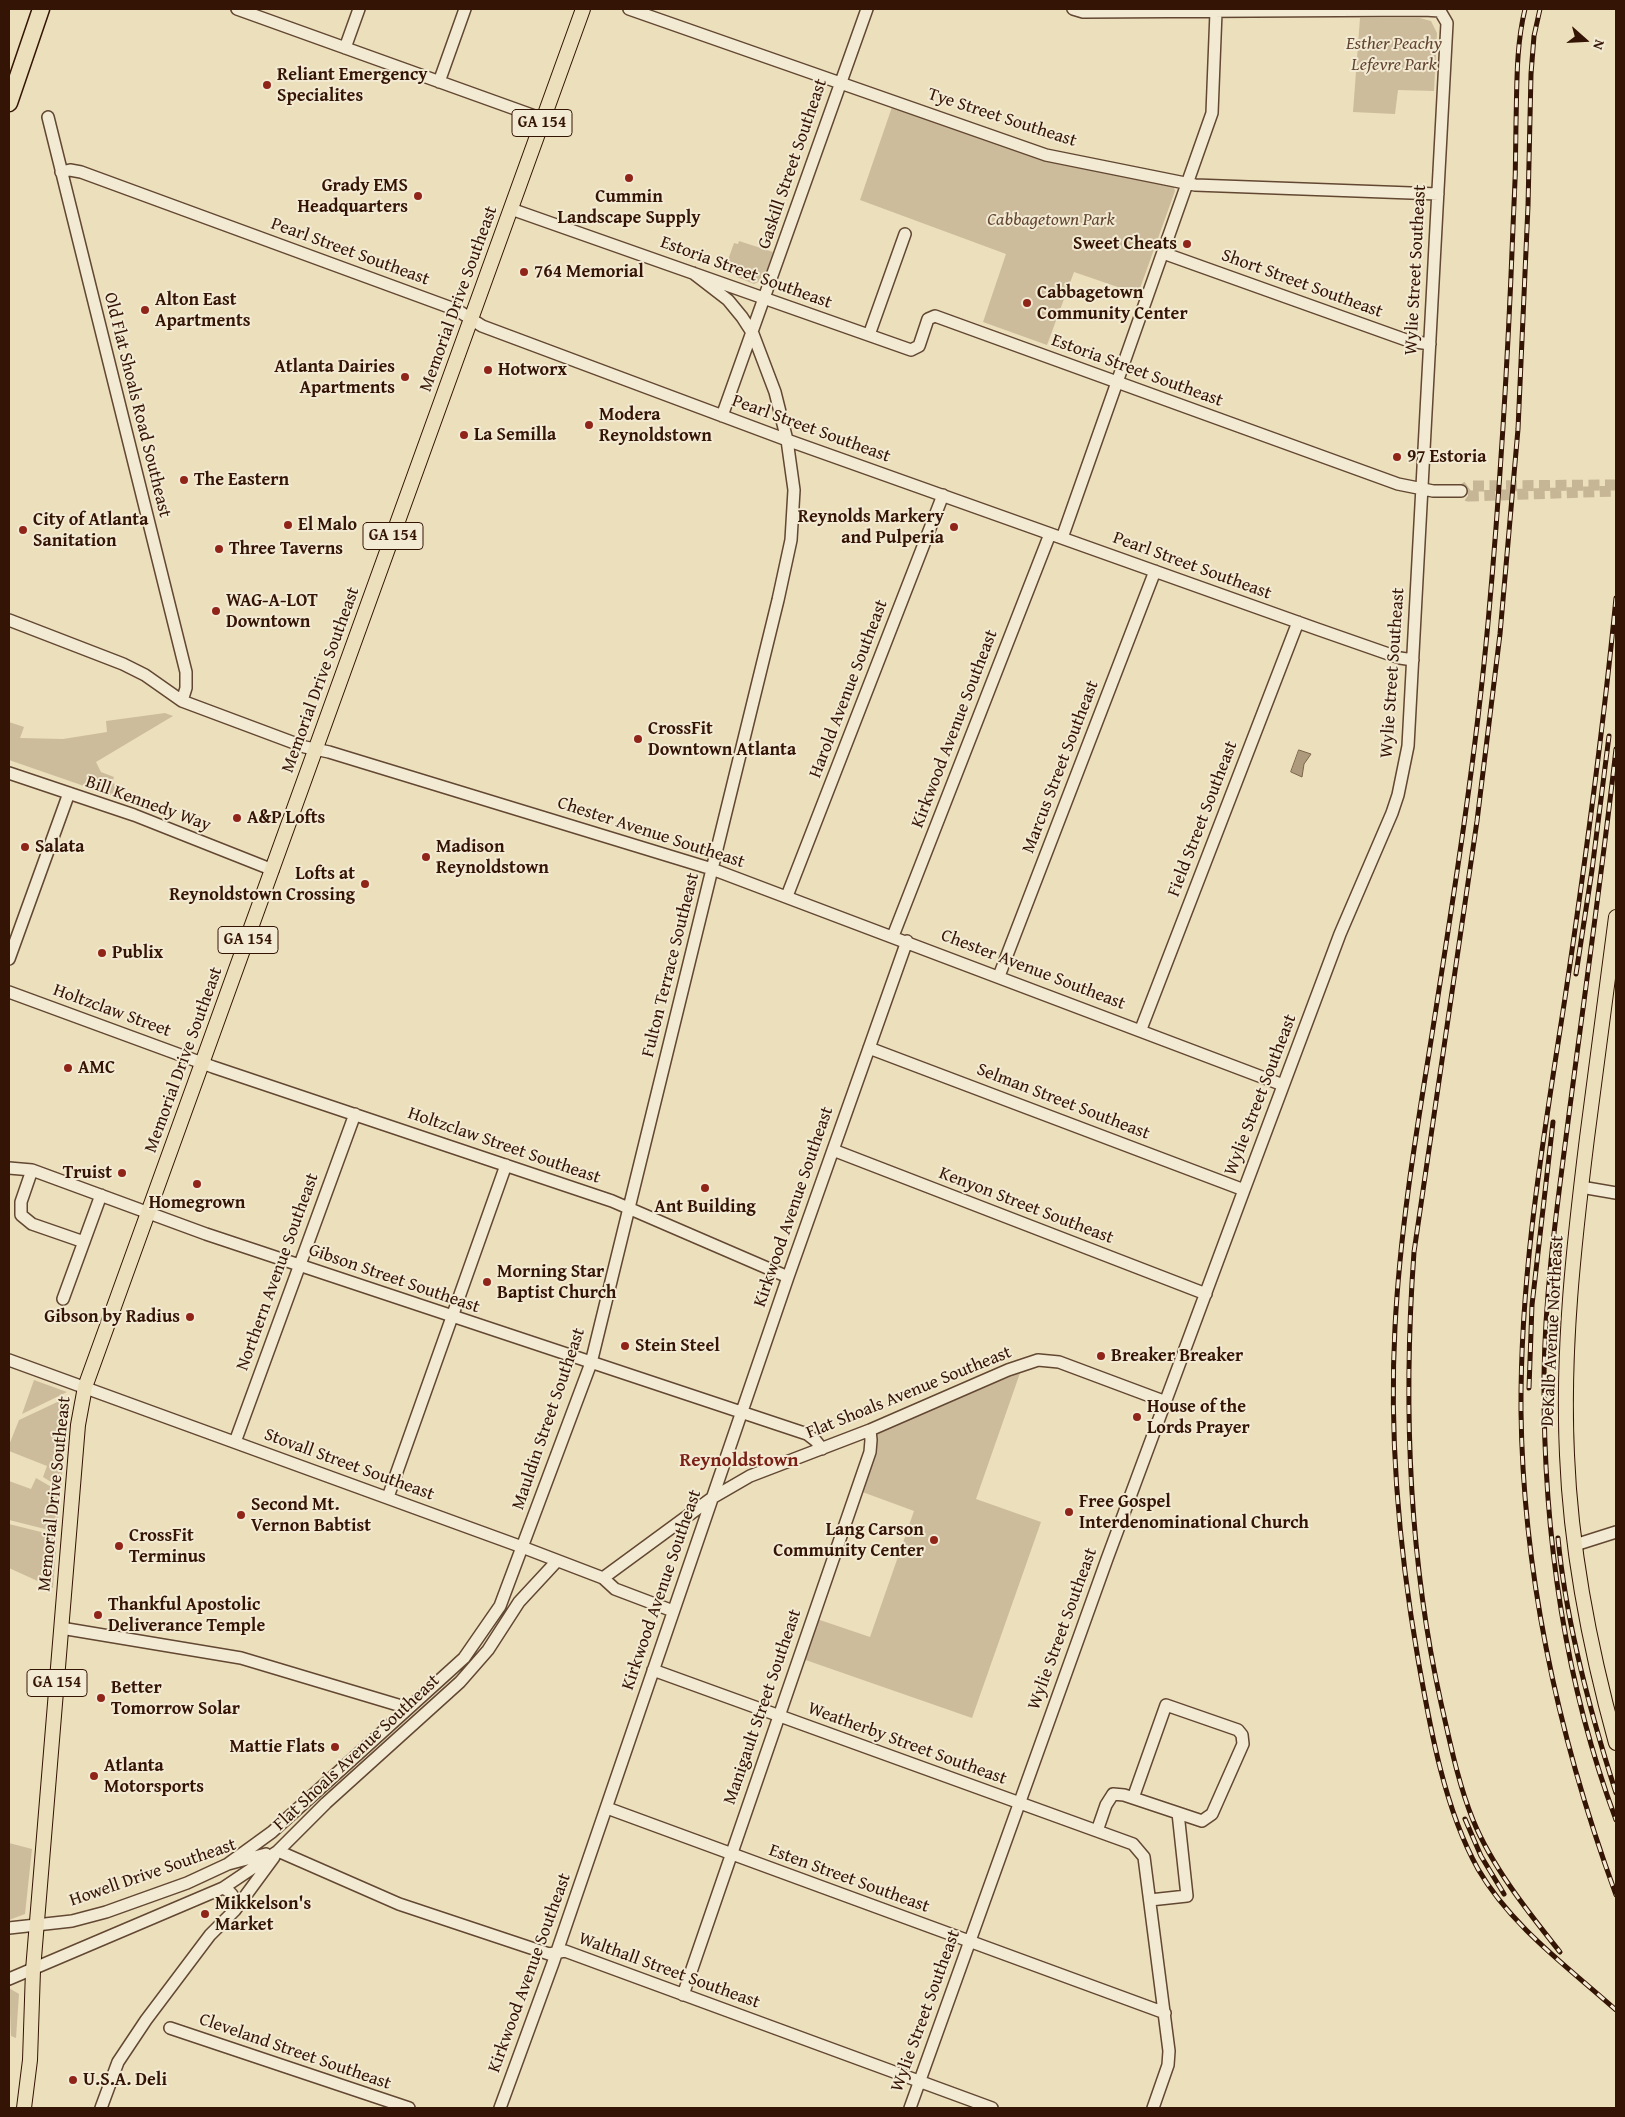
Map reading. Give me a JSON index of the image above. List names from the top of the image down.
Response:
{
  "streets": {
    "main road": ["GA 154", "Memorial Drive Southeast", "DeKalb Avenue Northeast"],
    "street": [
      "Tye Street Southeast",
      "Gaskill Street Southeast",
      "Pearl Street Southeast",
      "Wylie Street Southeast",
      "Estoria Street Southeast",
      "Short Street Southeast",
      "Old Flat Shoals Road Southeast",
      "Harold Avenue Southeast",
      "Kirkwood Avenue Southeast",
      "Marcus Street Southeast",
      "Bill Kennedy Way",
      "Field Street Southeast",
      "Chester Avenue Southeast",
      "Fulton Terrace Southeast",
      "Holtzclaw Street",
      "Selman Street Southeast",
      "Holtzclaw Street Southeast",
      "Kenyon Street Southeast",
      "Northern Avenue Southeast",
      "Gibson Street Southeast",
      "Flat Shoals Avenue Southeast",
      "Mauldin Street Southeast",
      "Stovall Street Southeast",
      "Manigault Street Southeast",
      "Weatherby Street Southeast",
      "Howell Drive Southeast",
      "Esten Street Southeast",
      "Walthall Street Southeast",
      "Cleveland Street Southeast"
    ]
  },
  "crossings": [
    ["Tye Street Southeast", "Gaskill Street Southeast"],
    ["Tye Street Southeast", "Wylie Street Southeast"],
    ["Gaskill Street Southeast", "Pearl Street Southeast"],
    ["Gaskill Street Southeast", "Estoria Street Southeast"],
    ["Gaskill Street Southeast", "Fulton Terrace Southeast"],
    ["Pearl Street Southeast", "Wylie Street Southeast"],
    ["Pearl Street Southeast", "Memorial Drive Southeast"],
    ["Pearl Street Southeast", "Old Flat Shoals Road Southeast"],
    ["Pearl Street Southeast", "Harold Avenue Southeast"],
    ["Pearl Street Southeast", "Kirkwood Avenue Southeast"],
    ["Pearl Street Southeast", "Marcus Street Southeast"],
    ["Pearl Street Southeast", "Field Street Southeast"],
    ["Pearl Street Southeast", "Fulton Terrace Southeast"],
    ["Wylie Street Southeast", "Estoria Street Southeast"],
    ["Wylie Street Southeast", "Short Street Southeast"],
    ["Wylie Street Southeast", "Chester Avenue Southeast"],
    ["Wylie Street Southeast", "Selman Street Southeast"],
    ["Wylie Street Southeast", "Kenyon Street Southeast"],
    ["Wylie Street Southeast", "Flat Shoals Avenue Southeast"],
    ["Wylie Street Southeast", "Weatherby Street Southeast"],
    ["Wylie Street Southeast", "Esten Street Southeast"],
    ["Wylie Street Southeast", "Walthall Street Southeast"],
    ["Estoria Street Southeast", "Memorial Drive Southeast"],
    ["Estoria Street Southeast", "Fulton Terrace Southeast"],
    ["Memorial Drive Southeast", "Bill Kennedy Way"],
    ["Memorial Drive Southeast", "Chester Avenue Southeast"],
    ["Memorial Drive Southeast", "Holtzclaw Street"],
    ["Memorial Drive Southeast", "Holtzclaw Street Southeast"],
    ["Memorial Drive Southeast", "Gibson Street Southeast"],
    ["Memorial Drive Southeast", "Flat Shoals Avenue Southeast"],
    ["Memorial Drive Southeast", "Stovall Street Southeast"],
    ["Memorial Drive Southeast", "Howell Drive Southeast"],
    ["Old Flat Shoals Road Southeast", "Chester Avenue Southeast"],
    ["Harold Avenue Southeast", "Chester Avenue Southeast"],
    ["Kirkwood Avenue Southeast", "Chester Avenue Southeast"],
    ["Kirkwood Avenue Southeast", "Selman Street Southeast"],
    ["Kirkwood Avenue Southeast", "Holtzclaw Street Southeast"],
    ["Kirkwood Avenue Southeast", "Kenyon Street Southeast"],
    ["Kirkwood Avenue Southeast", "Gibson Street Southeast"],
    ["Kirkwood Avenue Southeast", "Flat Shoals Avenue Southeast"],
    ["Kirkwood Avenue Southeast", "Stovall Street Southeast"],
    ["Kirkwood Avenue Southeast", "Weatherby Street Southeast"],
    ["Kirkwood Avenue Southeast", "Esten Street Southeast"],
    ["Kirkwood Avenue Southeast", "Walthall Street Southeast"],
    ["Marcus Street Southeast", "Chester Avenue Southeast"],
    ["Field Street Southeast", "Chester Avenue Southeast"],
    ["Chester Avenue Southeast", "Fulton Terrace Southeast"],
    ["Fulton Terrace Southeast", "Mauldin Street Southeast"],
    ["Holtzclaw Street", "Holtzclaw Street Southeast"],
    ["Holtzclaw Street Southeast", "Northern Avenue Southeast"],
    ["Holtzclaw Street Southeast", "Mauldin Street Southeast"],
    ["Northern Avenue Southeast", "Gibson Street Southeast"],
    ["Northern Avenue Southeast", "Stovall Street Southeast"],
    ["Gibson Street Southeast", "Flat Shoals Avenue Southeast"],
    ["Gibson Street Southeast", "Mauldin Street Southeast"],
    ["Flat Shoals Avenue Southeast", "Mauldin Street Southeast"],
    ["Flat Shoals Avenue Southeast", "Stovall Street Southeast"],
    ["Flat Shoals Avenue Southeast", "Manigault Street Southeast"],
    ["Flat Shoals Avenue Southeast", "Howell Drive Southeast"],
    ["Flat Shoals Avenue Southeast", "Walthall Street Southeast"],
    ["Mauldin Street Southeast", "Stovall Street Southeast"],
    ["Manigault Street Southeast", "Weatherby Street Southeast"],
    ["Manigault Street Southeast", "Esten Street Southeast"],
    ["Manigault Street Southeast", "Walthall Street Southeast"]
  ],
  "districts": ["Reynoldstown"],
  "parks": ["Esther Peachy Lefevre Park", "Cabbagetown Park"],
  "places": [
    "Reliant Emergency Specialites",
    "Cummin Landscape Supply",
    "Grady EMS Headquarters",
    "Sweet Cheats",
    "764 Memorial",
    "Cabbagetown Community Center",
    "Alton East Apartments",
    "Hotworx",
    "Atlanta Dairies Apartments",
    "Modera Reynoldstown",
    "La Semilla",
    "97 Estoria",
    "The Eastern",
    "El Malo",
    "Reynolds Markery and Pulperia",
    "City of Atlanta Sanitation",
    "Three Taverns",
    "WAG-A-LOT Downtown",
    "CrossFit Downtown Atlanta",
    "A&P Lofts",
    "Salata",
    "Madison Reynoldstown",
    "Lofts at Reynoldstown Crossing",
    "Publix",
    "AMC",
    "Truist",
    "Homegrown",
    "Ant Building",
    "Morning Star Baptist Church",
    "Gibson by Radius",
    "Stein Steel",
    "Breaker Breaker",
    "House of the Lords Prayer",
    "Free Gospel Interdenominational Church",
    "Second Mt. Vernon Babtist",
    "Lang Carson Community Center",
    "CrossFit Terminus",
    "Thankful Apostolic Deliverance Temple",
    "Better Tomorrow Solar",
    "Mattie Flats",
    "Atlanta Motorsports",
    "Mikkelson's Market",
    "U.S.A. Deli"
  ],
  "north": "right"
}
